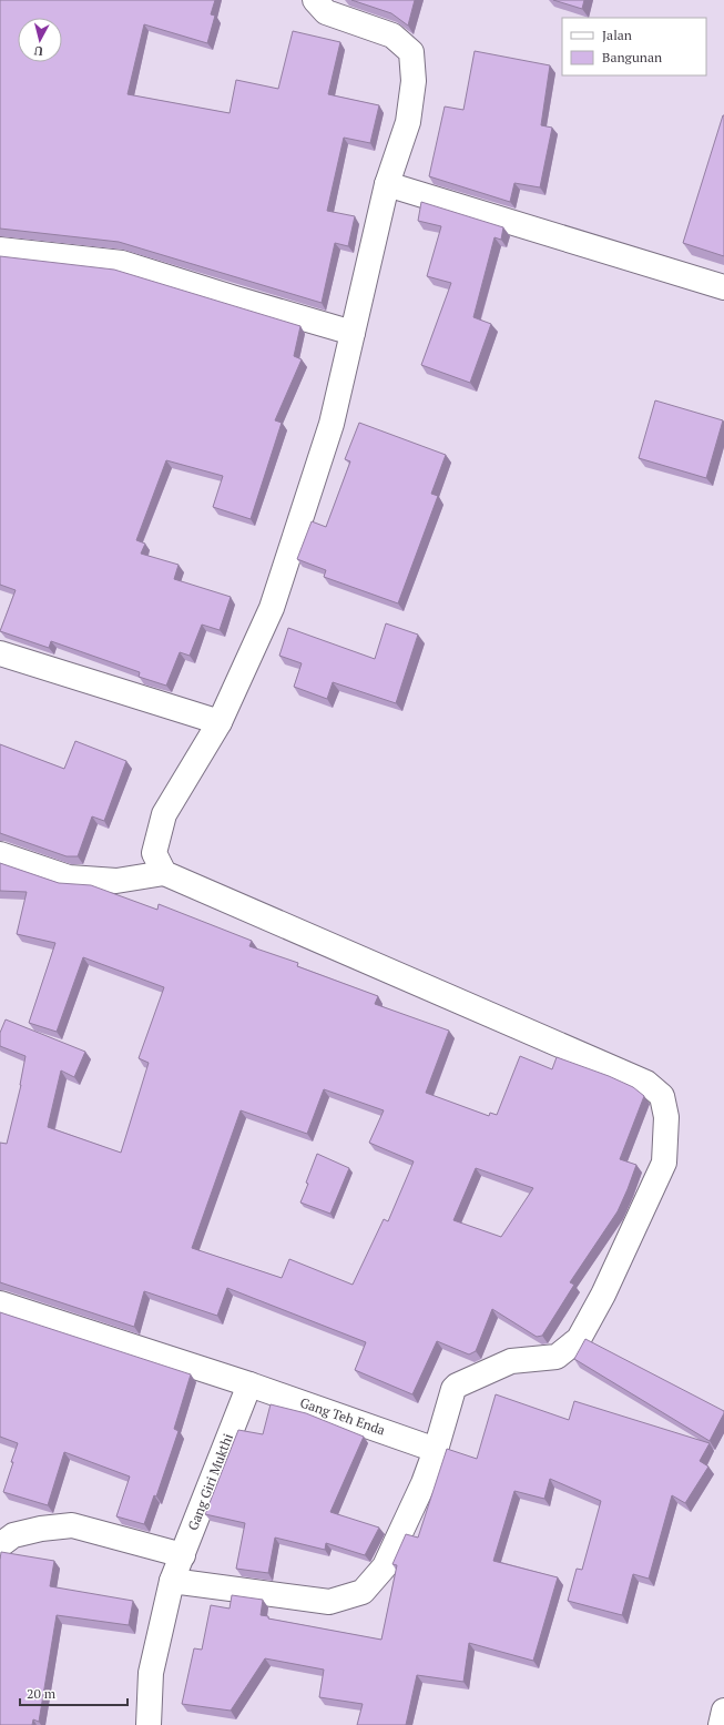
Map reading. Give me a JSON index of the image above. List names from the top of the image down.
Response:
{
  "streets": {
    "street": ["Gang Teh Enda", "Gang Giri Mukthi"]
  },
  "crossings": [
    ["Gang Teh Enda", "Gang Giri Mukthi"]
  ],
  "legend": ["Jalan", "Bangunan"],
  "scale_bar": "20 m",
  "north": "bottom"
}
